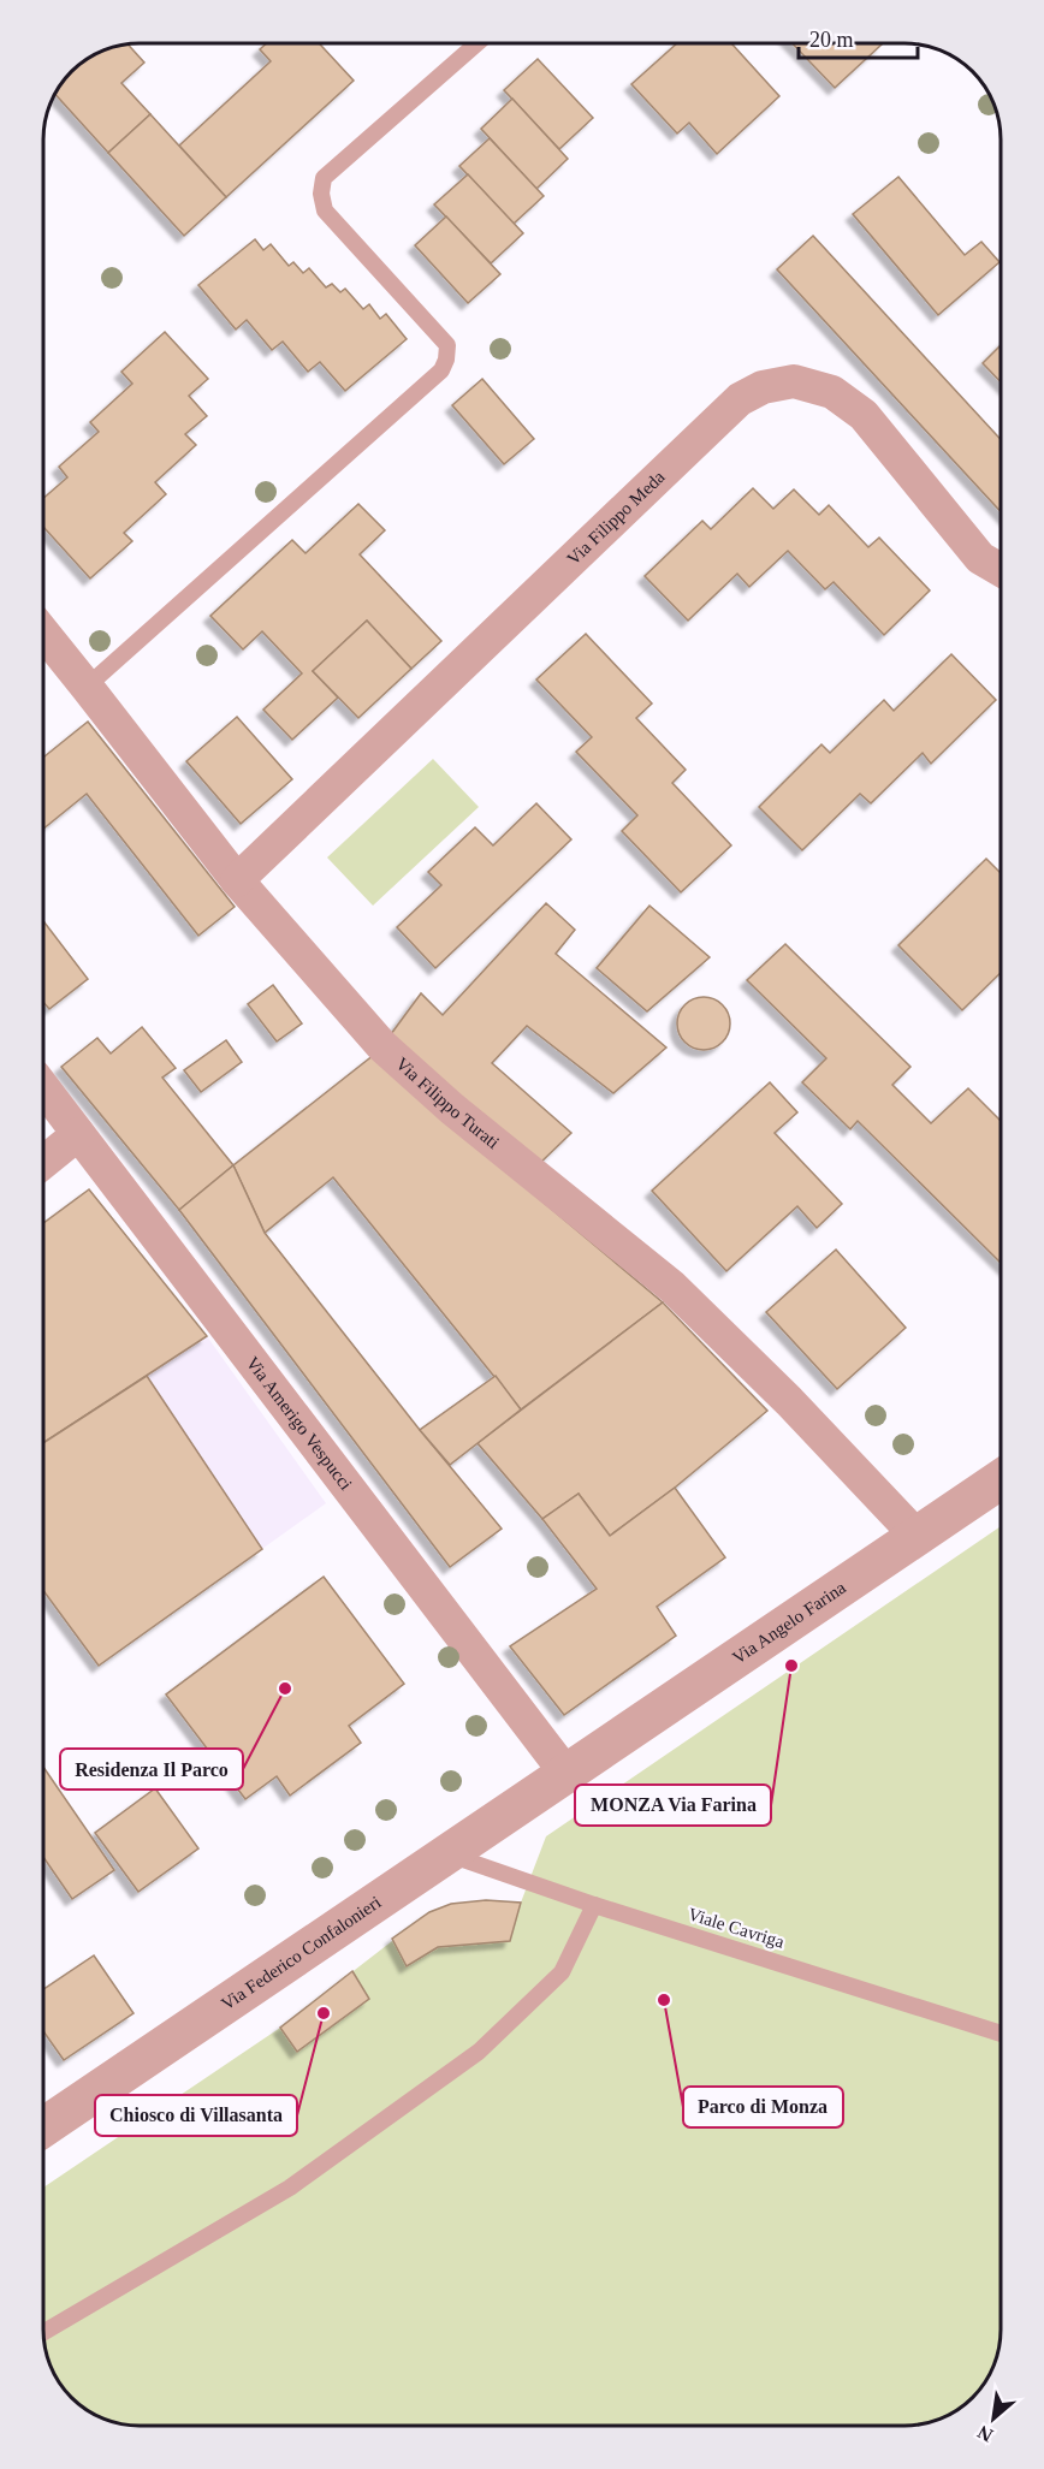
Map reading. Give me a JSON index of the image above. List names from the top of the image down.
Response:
{
  "streets": {
    "street": [
      "Via Filippo Meda",
      "Via Filippo Turati",
      "Via Amerigo Vespucci",
      "Via Angelo Farina",
      "Via Federico Confalonieri"
    ],
    "lane": ["Viale Cavriga"]
  },
  "crossings": [
    ["Via Filippo Meda", "Via Filippo Turati"],
    ["Via Filippo Turati", "Via Angelo Farina"],
    ["Via Amerigo Vespucci", "Via Angelo Farina"],
    ["Via Amerigo Vespucci", "Via Federico Confalonieri"],
    ["Via Angelo Farina", "Via Federico Confalonieri"],
    ["Viale Cavriga", "Via Federico Confalonieri"]
  ],
  "places": [
    "MONZA Via Farina",
    "Residenza Il Parco",
    "Parco di Monza",
    "Chiosco di Villasanta"
  ],
  "scale_bar": "20 m",
  "north": "bottom left"
}
